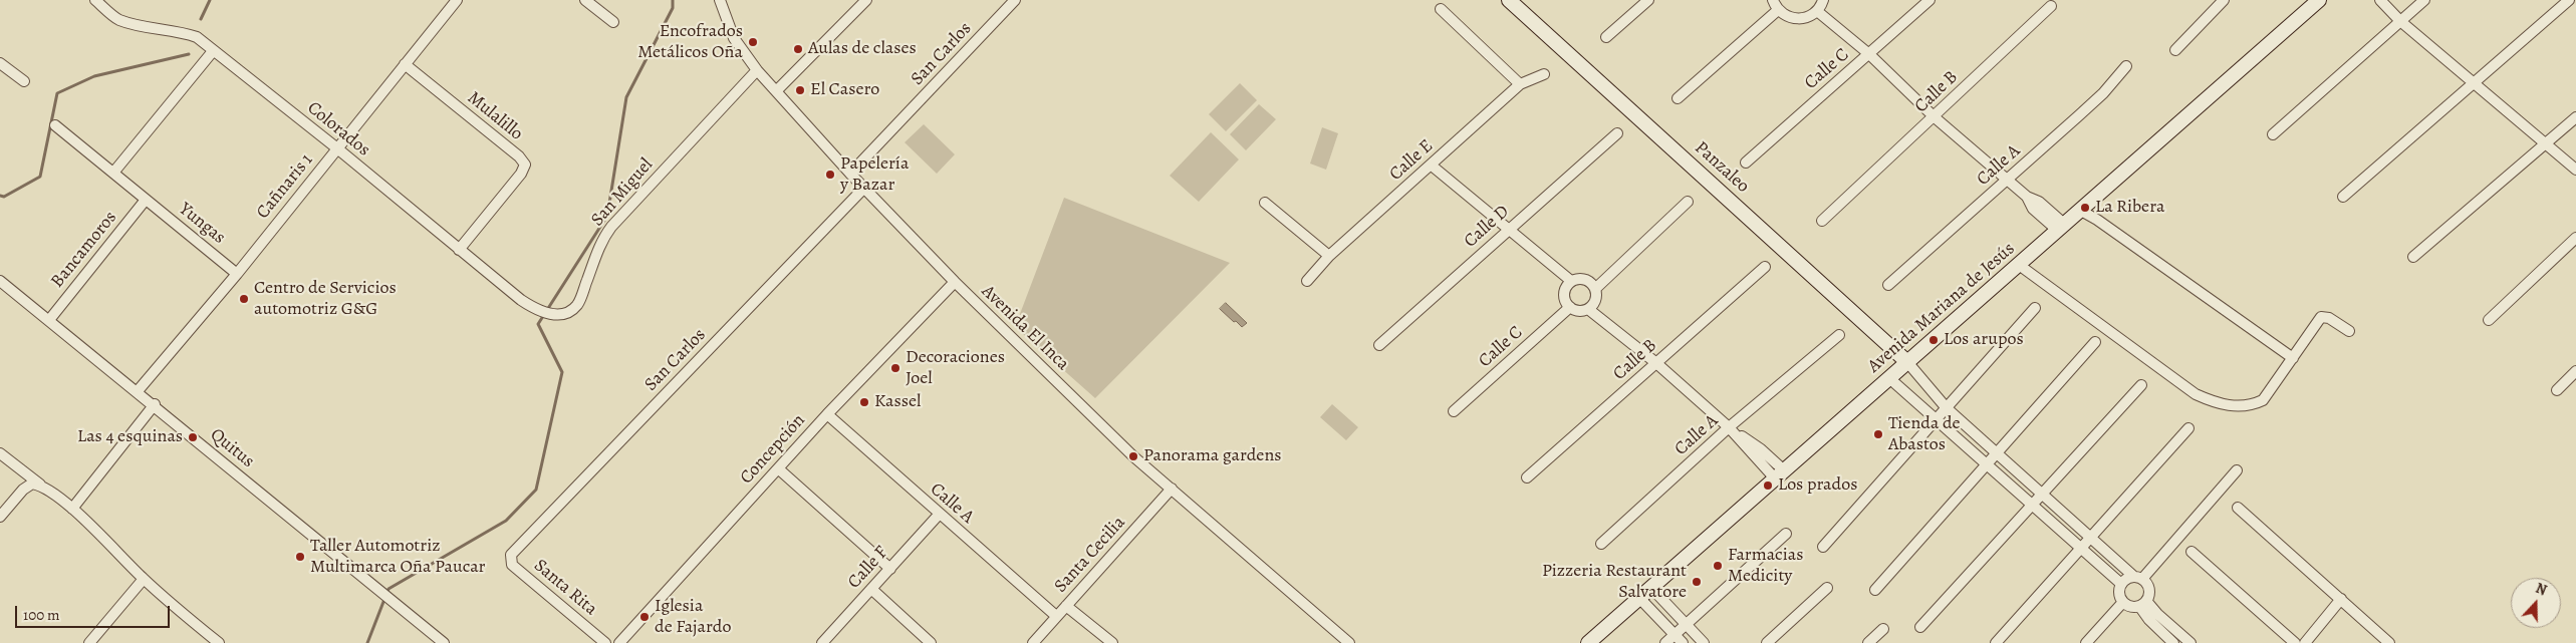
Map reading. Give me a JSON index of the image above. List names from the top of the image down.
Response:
{
  "streets": {
    "street": [
      "San Carlos",
      "Calle C",
      "Calle B",
      "Mulalillo",
      "Colorados",
      "Calle E",
      "Calle A",
      "Panzaleo",
      "Cañnaris 1",
      "San Miguel",
      "Yungas",
      "Calle D",
      "Bancamoros",
      "Avenida Mariana de Jesús",
      "Avenida El Inca",
      "Quitus",
      "Concepción",
      "Santa Cecilia",
      "Calle F",
      "Santa Rita"
    ]
  },
  "crossings": [
    ["San Carlos", "Avenida El Inca"],
    ["San Carlos", "Santa Rita"],
    ["Mulalillo", "Colorados"],
    ["Mulalillo", "Cañnaris 1"],
    ["Colorados", "Cañnaris 1"],
    ["Colorados", "San Miguel"],
    ["Calle A", "Concepción"],
    ["Calle A", "Santa Cecilia"],
    ["Calle A", "Calle F"],
    ["Panzaleo", "Avenida Mariana de Jesús"],
    ["Cañnaris 1", "Yungas"],
    ["Cañnaris 1", "Quitus"],
    ["San Miguel", "Avenida El Inca"],
    ["Yungas", "Bancamoros"],
    ["Bancamoros", "Quitus"],
    ["Avenida El Inca", "Concepción"],
    ["Avenida El Inca", "Santa Cecilia"]
  ],
  "places": [
    "Encofrados Metálicos Oña",
    "Aulas de clases",
    "El Casero",
    "Papelería y Bazar",
    "La Ribera",
    "Centro de Servicios automotriz G&G",
    "Los arupos",
    "Decoraciones Joel",
    "Kassel",
    "Tienda de Abastos",
    "Las 4 esquinas",
    "Panorama gardens",
    "Los prados",
    "Taller Automotriz Multimarca Oña Paucar",
    "Farmacias Medicity",
    "Pizzeria Restaurant Salvatore",
    "Iglesia de Fajardo"
  ],
  "scale_bar": "100 m",
  "north": "top"
}
